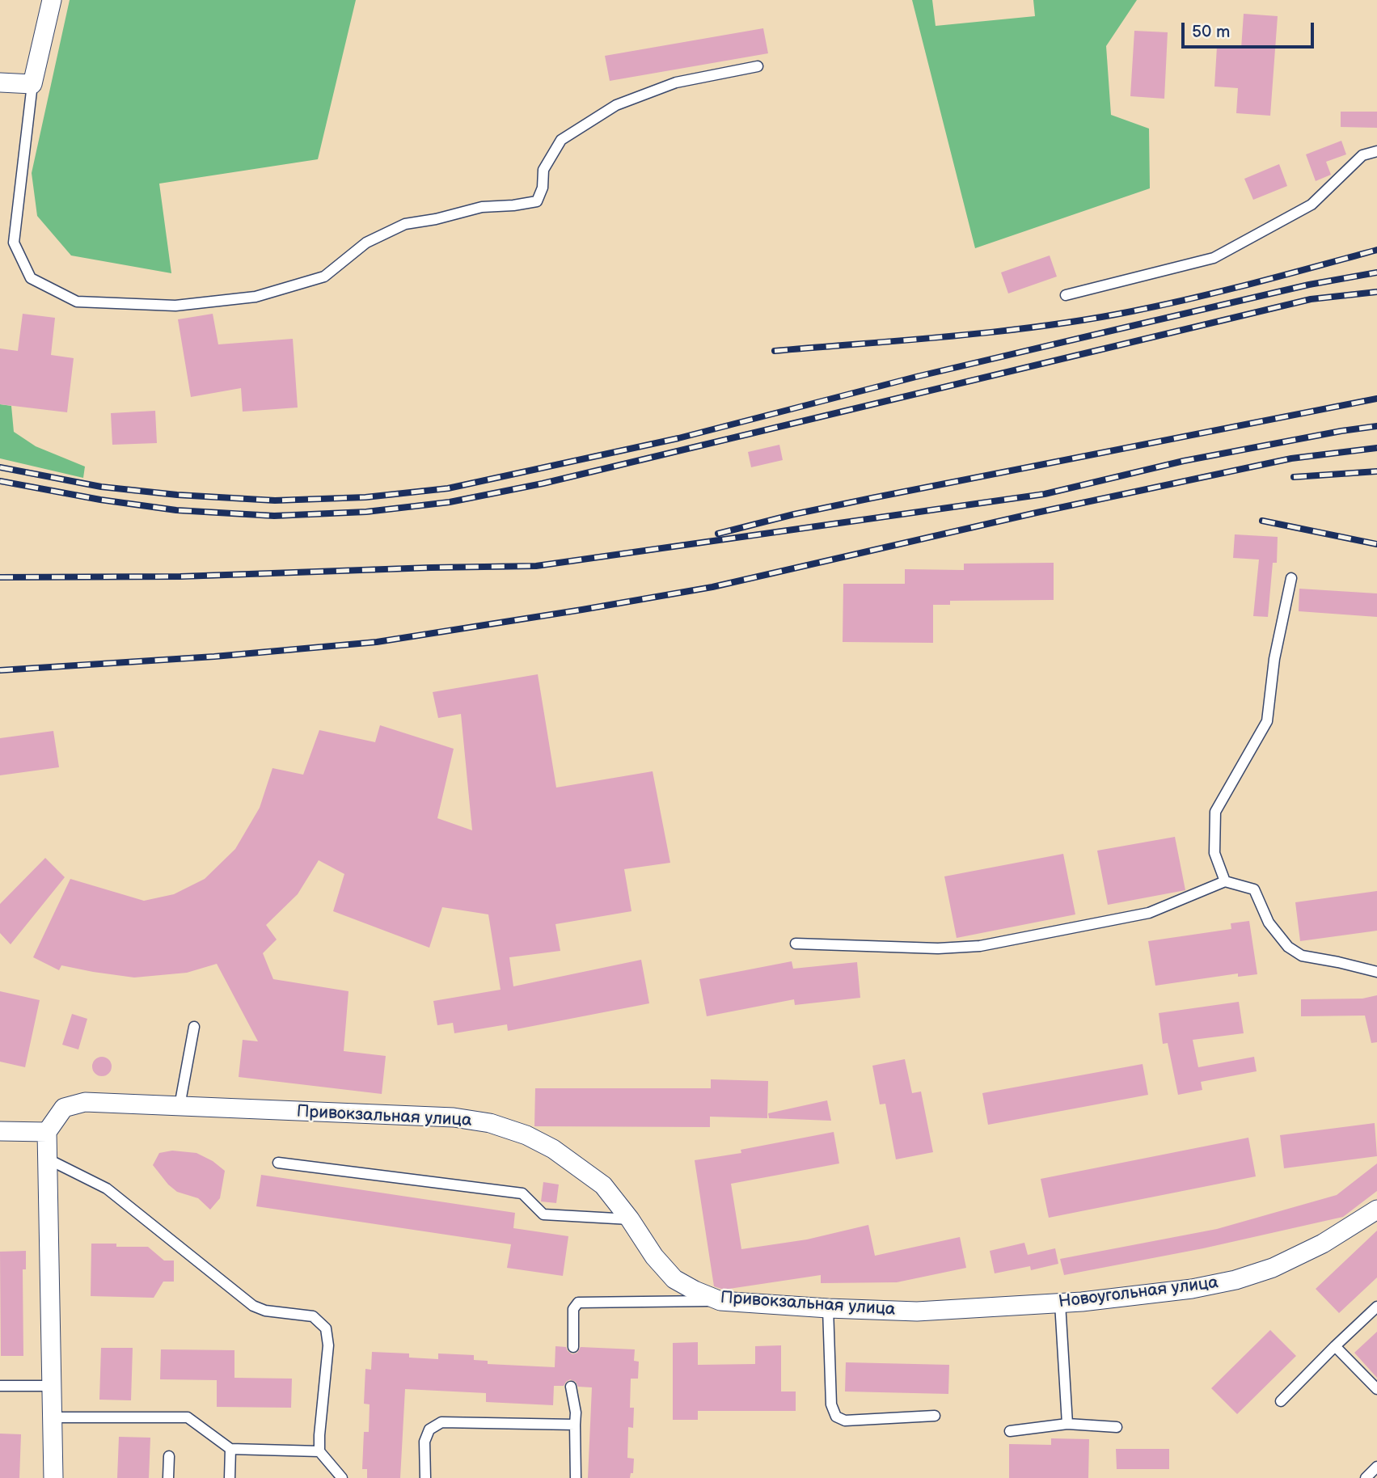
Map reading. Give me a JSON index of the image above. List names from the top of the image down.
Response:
{
  "streets": {
    "street": ["Привокзальная улица", "Новоугольная улица"]
  },
  "crossings": [
    ["Привокзальная улица", "Новоугольная улица"]
  ],
  "scale_bar": "50 m"
}
